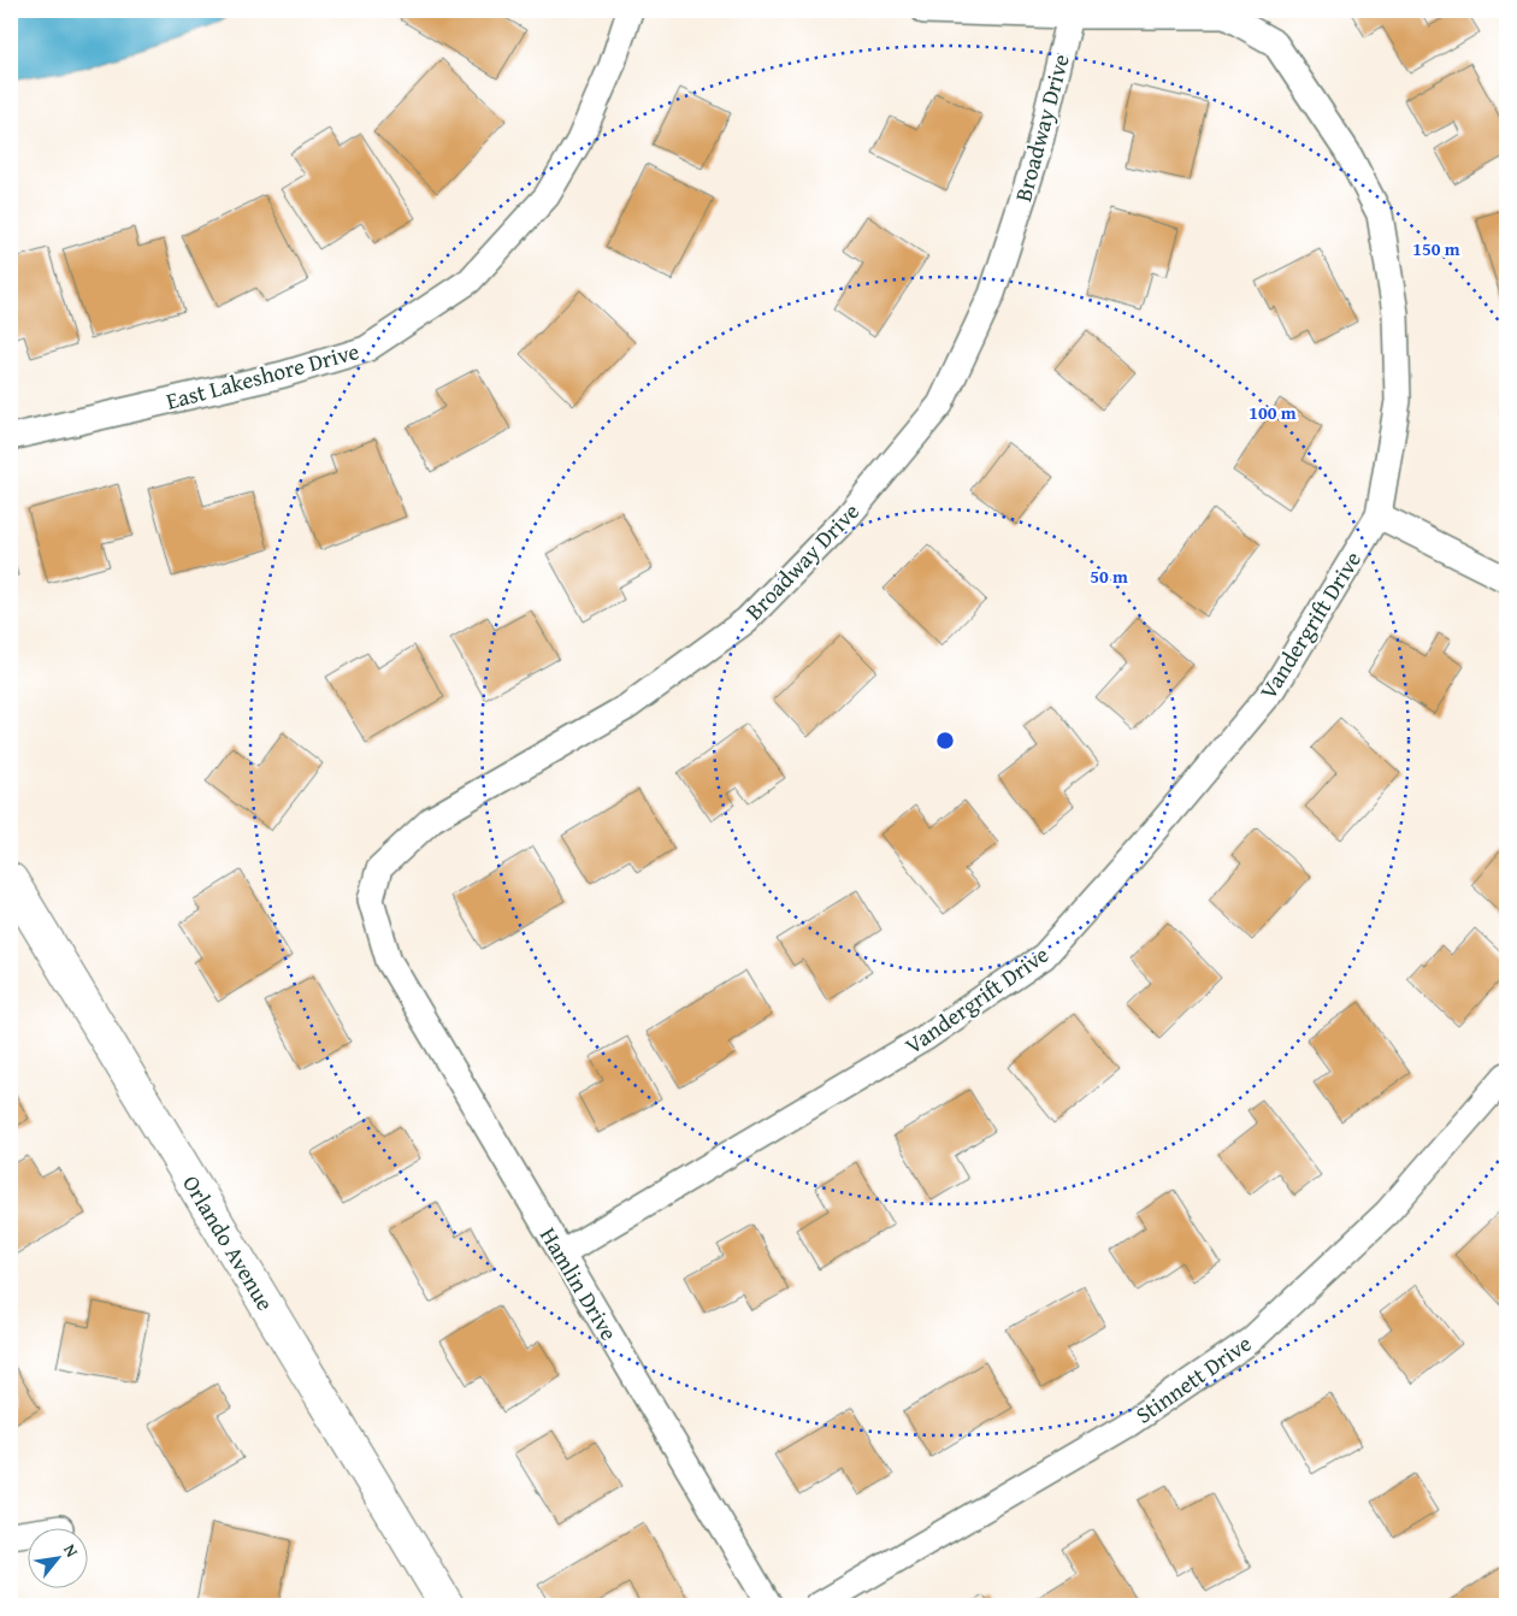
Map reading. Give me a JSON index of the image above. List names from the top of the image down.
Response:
{
  "streets": {
    "street": [
      "Broadway Drive",
      "East Lakeshore Drive",
      "Vandergrift Drive",
      "Orlando Avenue",
      "Hamlin Drive",
      "Stinnett Drive"
    ]
  },
  "crossings": [
    ["Broadway Drive", "Vandergrift Drive"],
    ["Broadway Drive", "Hamlin Drive"],
    ["Vandergrift Drive", "Hamlin Drive"]
  ],
  "north": "top right",
  "rings": ["150 m", "100 m", "50 m"]
}
